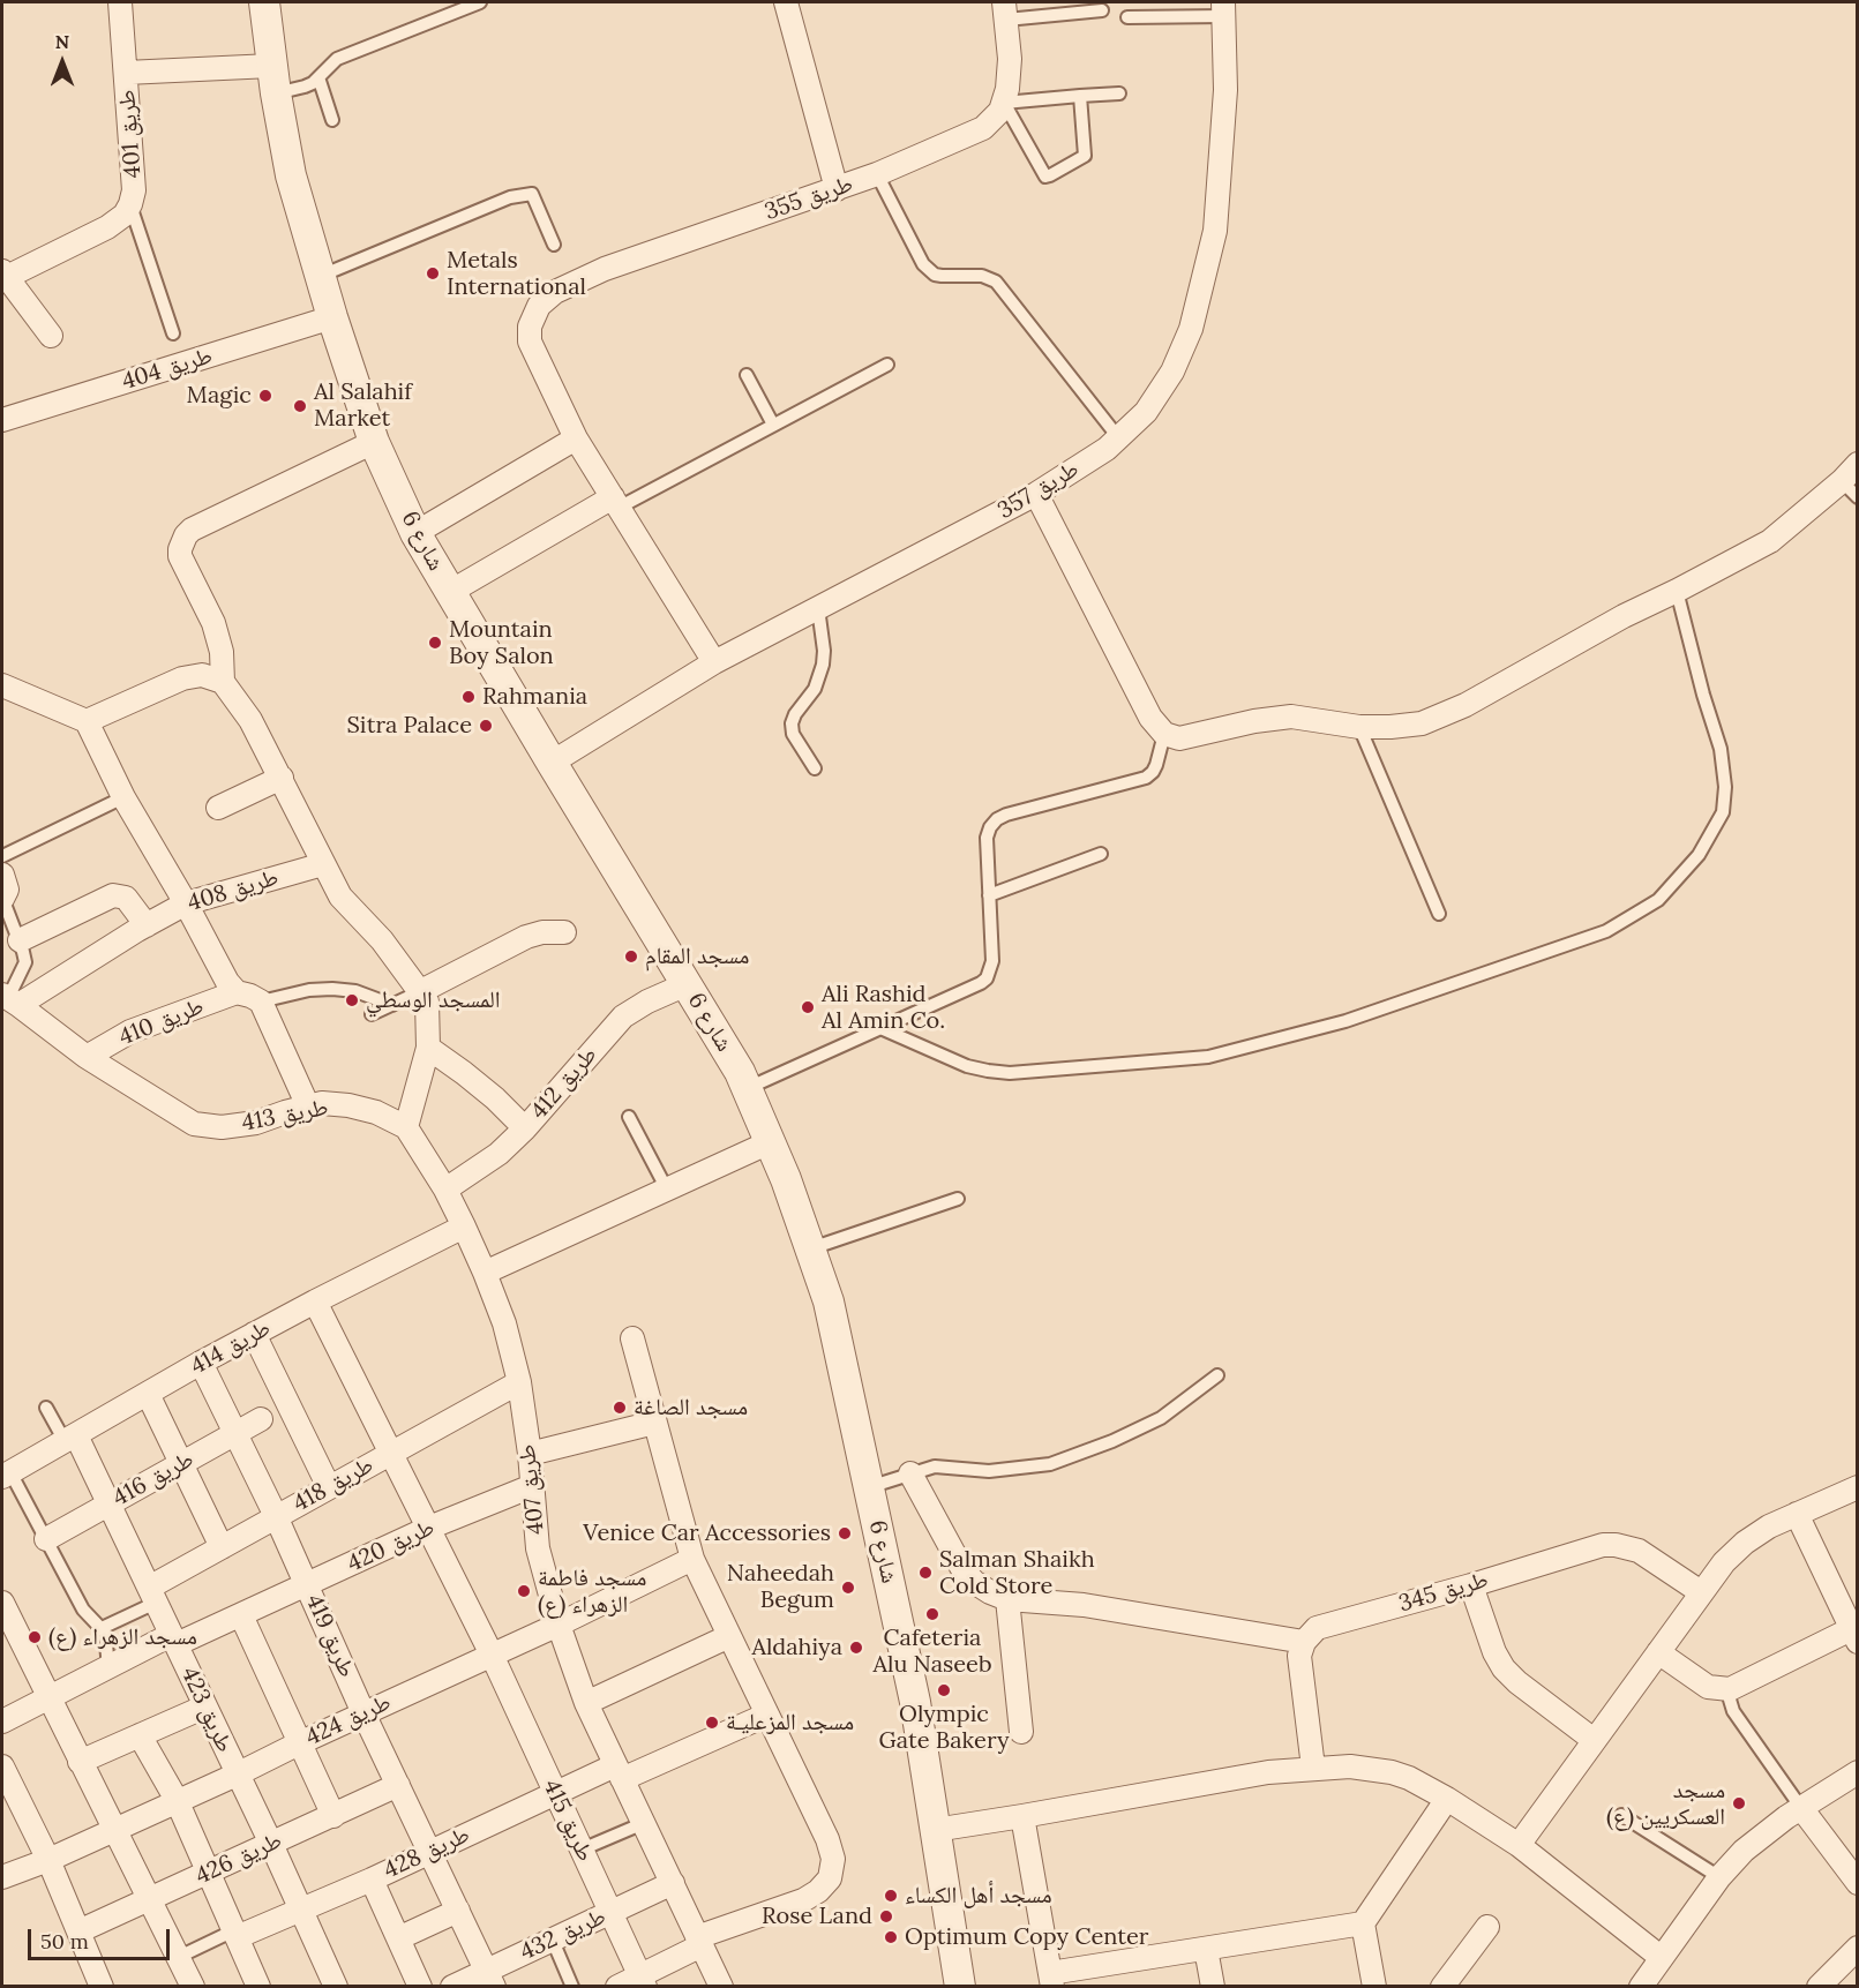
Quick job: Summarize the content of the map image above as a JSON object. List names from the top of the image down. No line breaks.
{"streets":{"street":["طريق 401","طريق 355","طريق 404","طريق 357","شارع 6","طريق 408","طريق 410","طريق 412","طريق 413","طريق 414","طريق 416","طريق 418","طريق 407","طريق 420","طريق 345","طريق 419","طريق 423","طريق 424","طريق 415","طريق 428","طريق 426","طريق 432"]},"crossings":[["طريق 404","شارع 6"],["طريق 357","شارع 6"],["شارع 6","طريق 412"],["طريق 408","طريق 413"],["طريق 410","طريق 413"],["طريق 414","طريق 407"],["طريق 414","طريق 419"],["طريق 414","طريق 423"],["طريق 414","طريق 415"],["طريق 416","طريق 419"],["طريق 416","طريق 423"],["طريق 418","طريق 407"],["طريق 418","طريق 419"],["طريق 418","طريق 423"],["طريق 418","طريق 415"],["طريق 407","طريق 420"],["طريق 407","طريق 424"],["طريق 407","طريق 428"],["طريق 407","طريق 432"],["طريق 420","طريق 419"],["طريق 420","طريق 423"],["طريق 420","طريق 415"],["طريق 419","طريق 424"],["طريق 419","طريق 428"],["طريق 419","طريق 426"],["طريق 419","طريق 432"],["طريق 423","طريق 424"],["طريق 423","طريق 428"],["طريق 423","طريق 426"],["طريق 424","طريق 415"],["طريق 415","طريق 428"],["طريق 415","طريق 432"]],"places":["Metals International","Magic","Al Salahif Market","Mountain Boy Salon","Rahmania","Sitra Palace","مسجد المقام","المسجد الوسطي","Ali Rashid Al Amin Co.","مسجد الصاغة","Venice Car Accessories","Salman Shaikh Cold Store","Naheedah Begum","مسجد فاطمة الزهراء (ع)","Cafeteria Alu Naseeb","مسجد الزهراء (ع)","Aldahiya","Olympic Gate Bakery","مسجد المزعليـة","مسجد العسكريين (ع)","مسجد أهل الكساء","Rose Land","Optimum Copy Center"],"scale_bar":"50 m","north":"top"}
